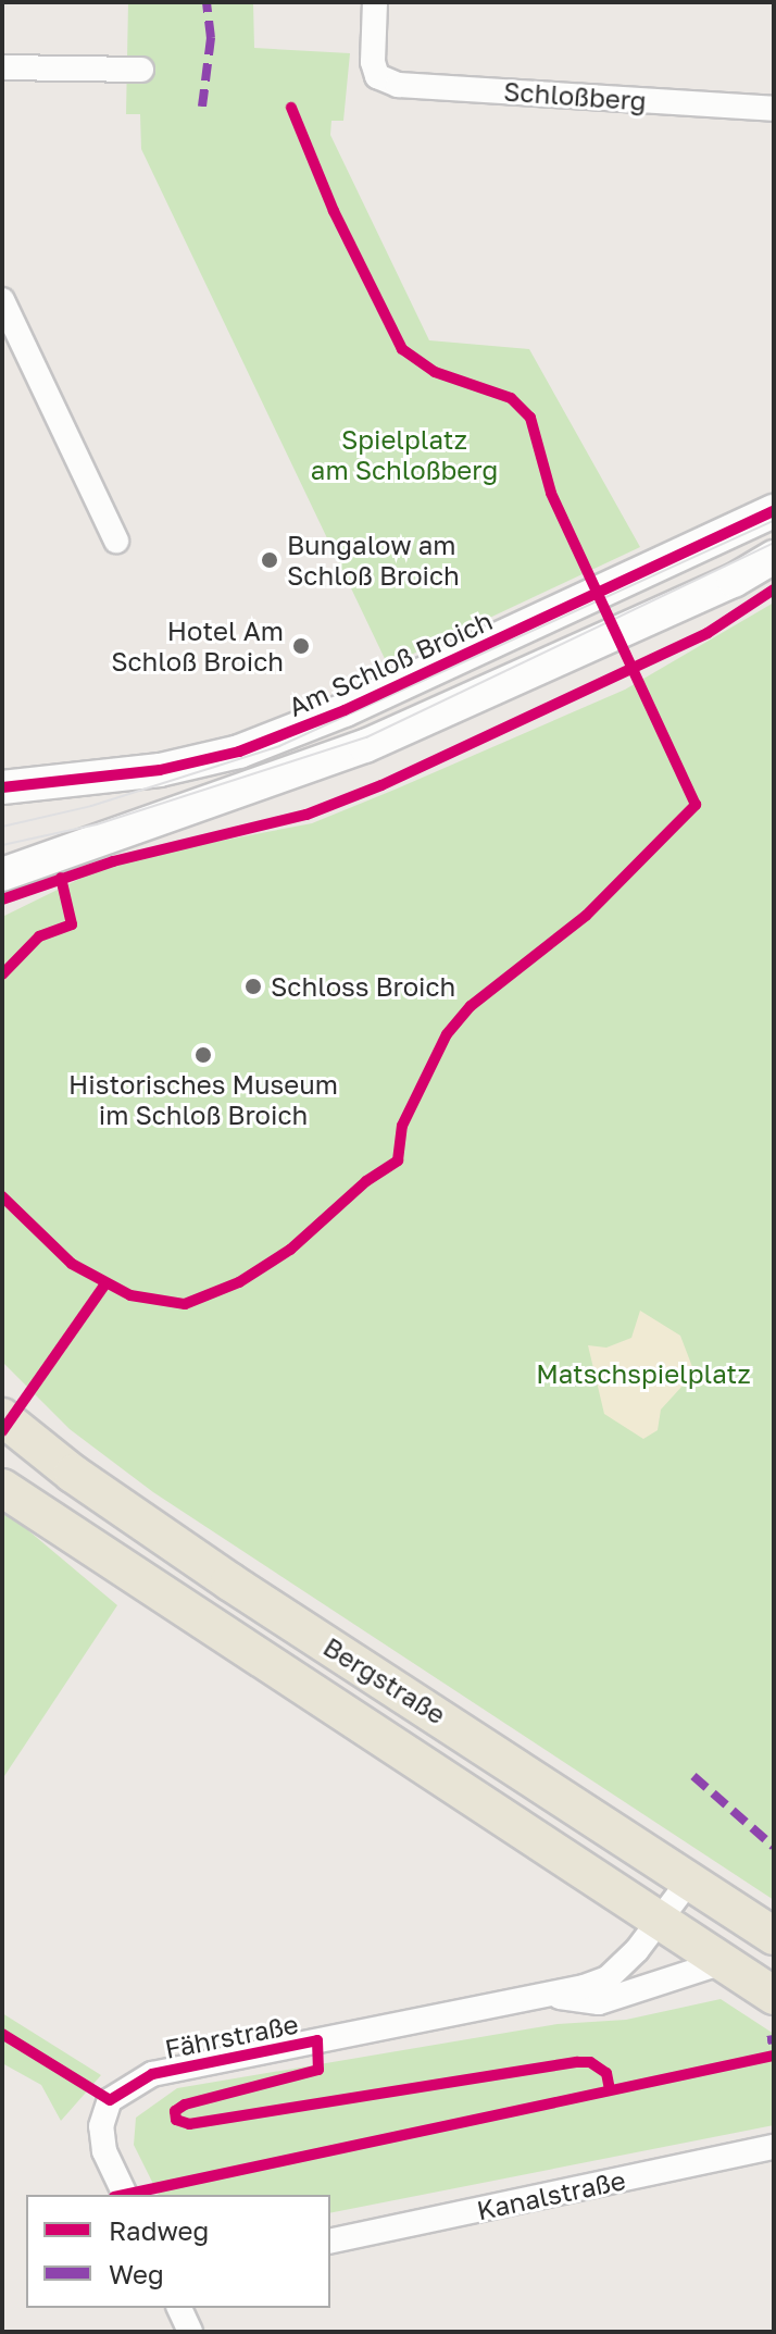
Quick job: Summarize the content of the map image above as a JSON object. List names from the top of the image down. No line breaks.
{"streets":{"main road":["Am Schloß Broich","Bergstraße"],"street":["Schloßberg","Fährstraße","Kanalstraße"]},"crossings":[["Bergstraße","Fährstraße"]],"parks":["Spielplatz am Schloßberg","Matschspielplatz"],"places":["Bungalow am Schloß Broich","Hotel Am Schloß Broich","Schloss Broich","Historisches Museum im Schloß Broich"],"legend":["Radweg","Weg"]}
